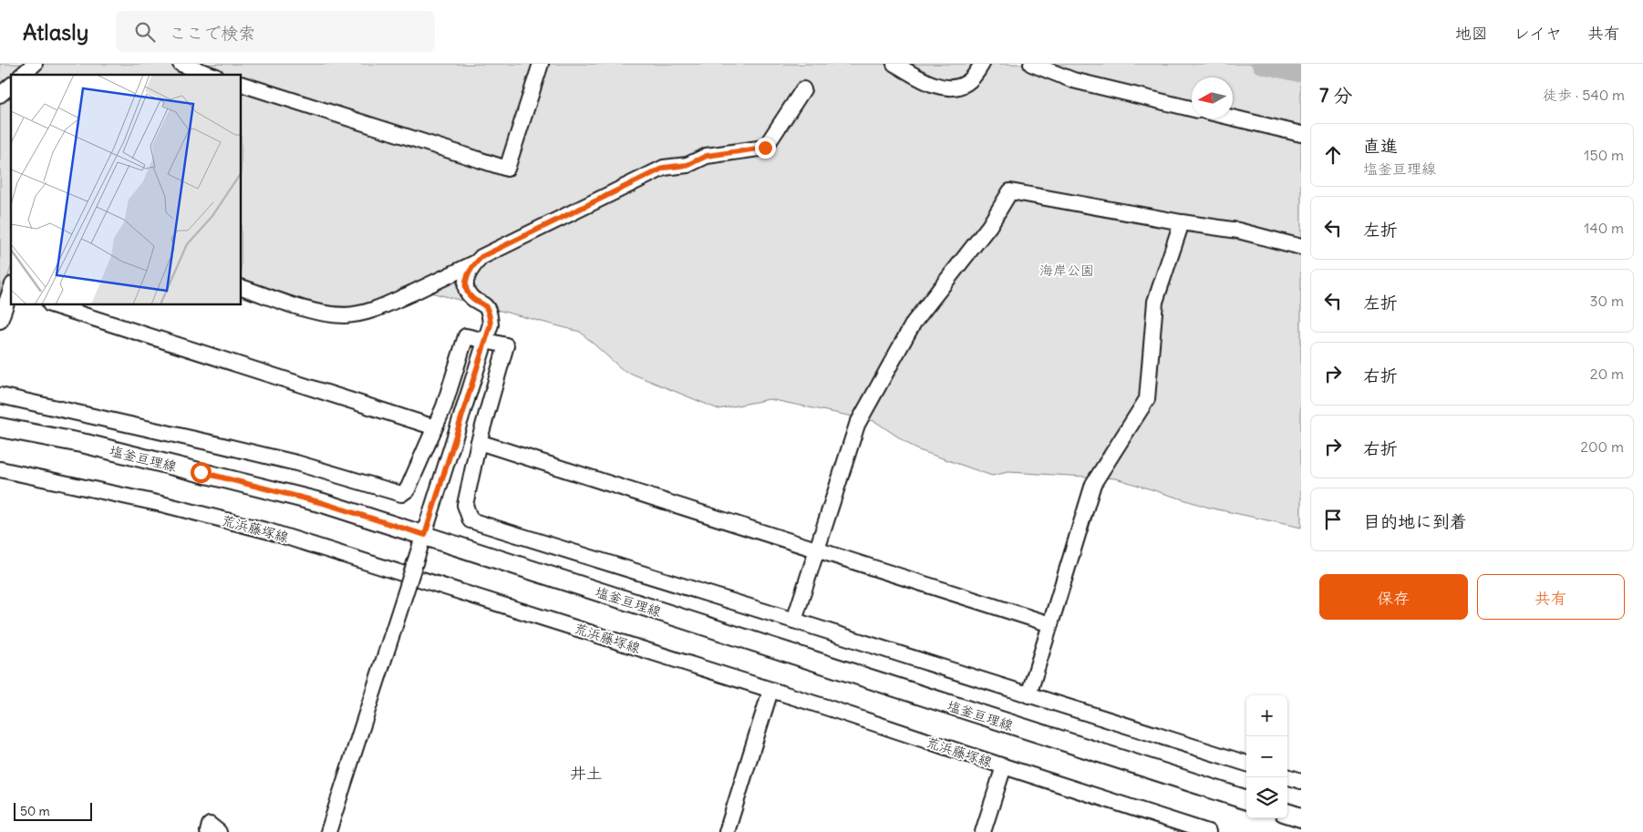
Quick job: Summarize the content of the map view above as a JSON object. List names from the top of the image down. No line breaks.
{"streets":{"main road":["塩釜亘理線"],"street":["荒浜藤塚線"]},"districts":["井土"],"parks":["海岸公園"],"scale_bar":"50 m","north":"left","page":{"header":"Atlasly","search":"ここで検索","nav":["地図","レイヤ","共有"],"heading":["7 分","徒歩 · 540 m"],"list":[["直進","塩釜亘理線","150 m"],["左折","140 m"],["左折","30 m"],["右折","20 m"],["右折","200 m"],"目的地に到着"],"buttons":["保存","共有"],"map_buttons":["+","−"],"scale":"50 m"}}
